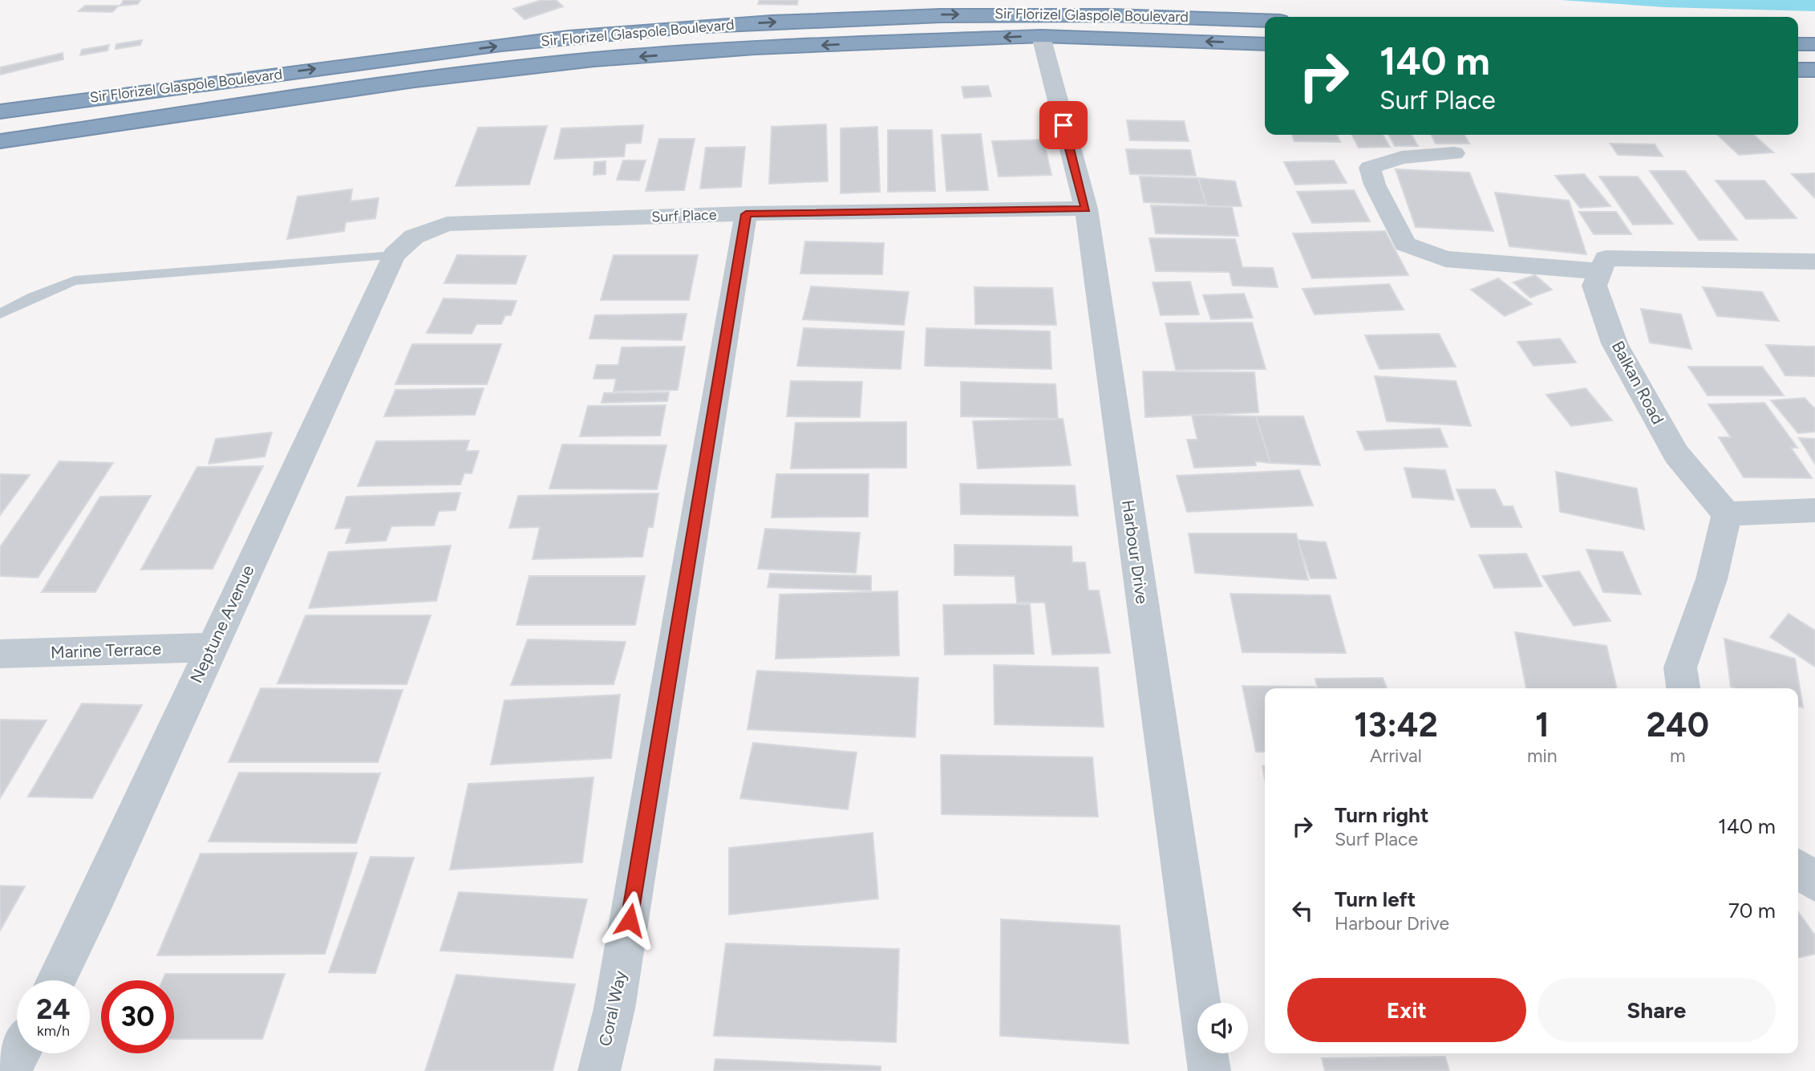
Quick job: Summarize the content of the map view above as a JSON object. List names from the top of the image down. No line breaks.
{"streets":{"highway":["Sir Florizel Glaspole Boulevard"],"street":["Surf Place","Balkan Road","Harbour Drive","Neptune Avenue","Marine Terrace","Coral Way"]},"crossings":[["Sir Florizel Glaspole Boulevard","Harbour Drive"],["Surf Place","Harbour Drive"],["Surf Place","Neptune Avenue"],["Surf Place","Coral Way"],["Neptune Avenue","Marine Terrace"]],"page":{"turn":["140 m","Surf Place"],"eta":["13:42","Arrival","1","min","240","m"],"list":[{"name":"Turn right","note":"Surf Place","value":"140 m"},{"name":"Turn left","note":"Harbour Drive","value":"70 m"}],"buttons":["Exit","Share"],"speed":"24 km/h","limit":"30"}}
